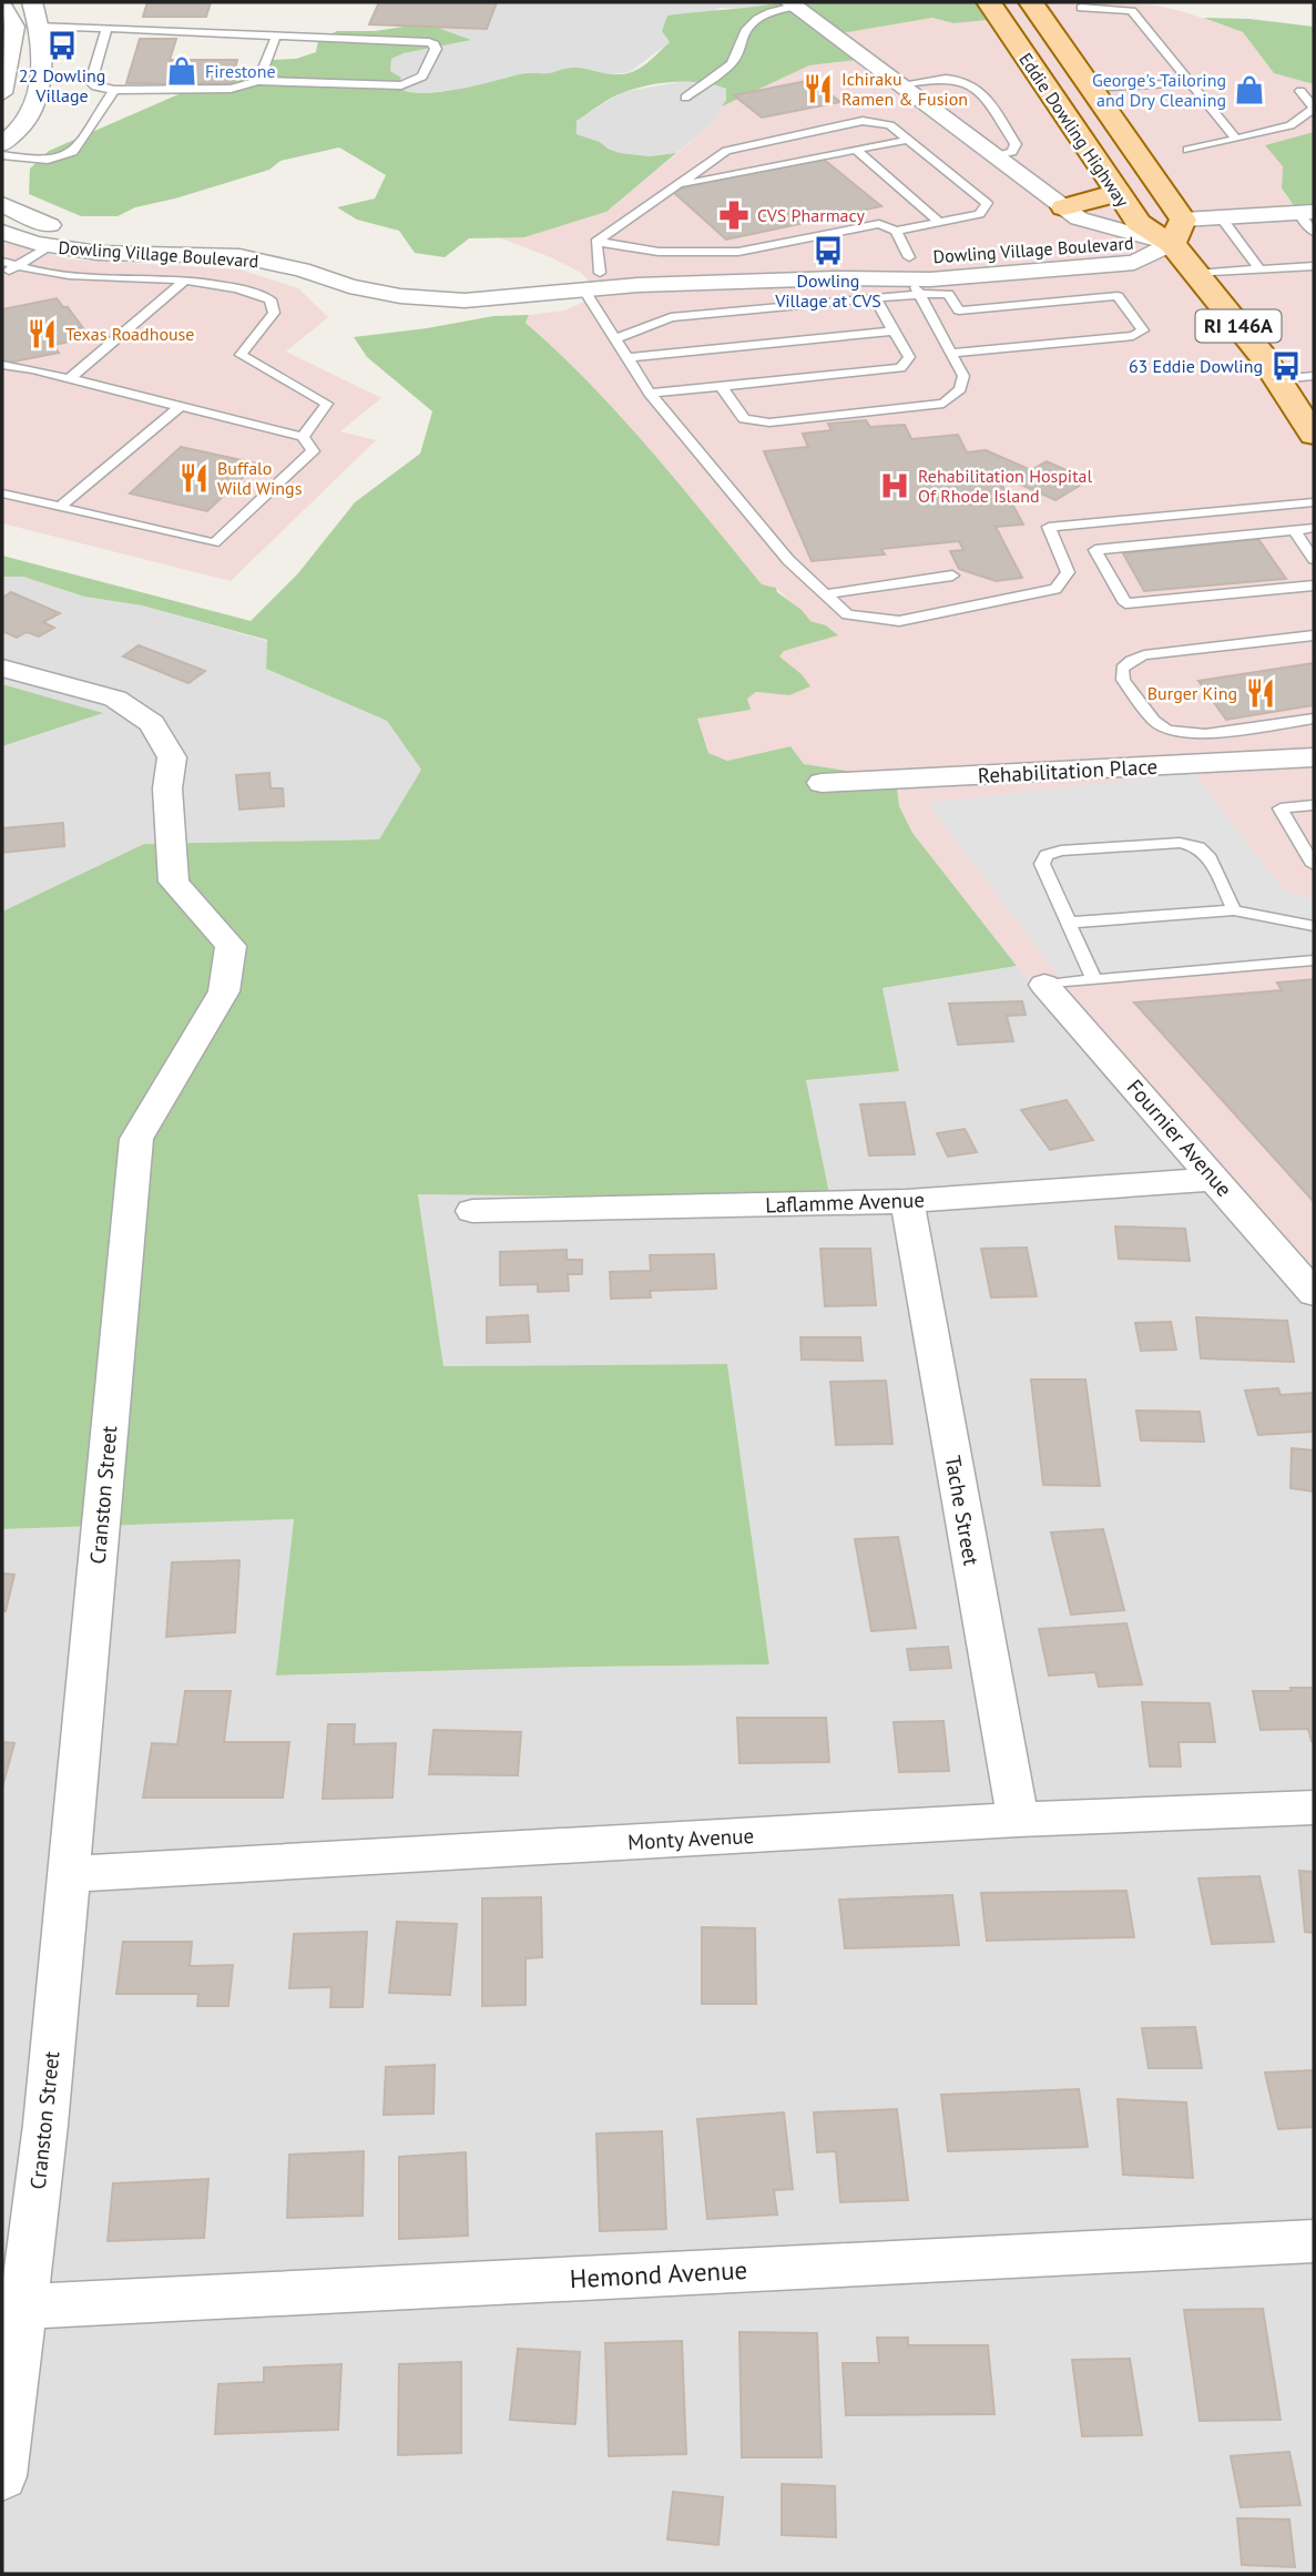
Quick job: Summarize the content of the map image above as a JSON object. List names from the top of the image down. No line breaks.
{"streets":{"main road":["Eddie Dowling Highway","RI 146A"],"street":["Dowling Village Boulevard","Rehabilitation Place","Fournier Avenue","Laflamme Avenue","Cranston Street","Tache Street","Monty Avenue","Hemond Avenue"]},"crossings":[["Eddie Dowling Highway","Dowling Village Boulevard"],["Fournier Avenue","Laflamme Avenue"],["Laflamme Avenue","Tache Street"],["Cranston Street","Monty Avenue"],["Cranston Street","Hemond Avenue"],["Tache Street","Monty Avenue"]],"places":{"bus stop":["22 Dowling Village","Dowling Village at CVS","63 Eddie Dowling"],"shop":["Firestone","George's Tailoring and Dry Cleaning"],"restaurant":["Ichiraku Ramen & Fusion","Texas Roadhouse","Buffalo Wild Wings","Burger King"],"pharmacy":["CVS Pharmacy"],"hospital":["Rehabilitation Hospital Of Rhode Island"]}}
